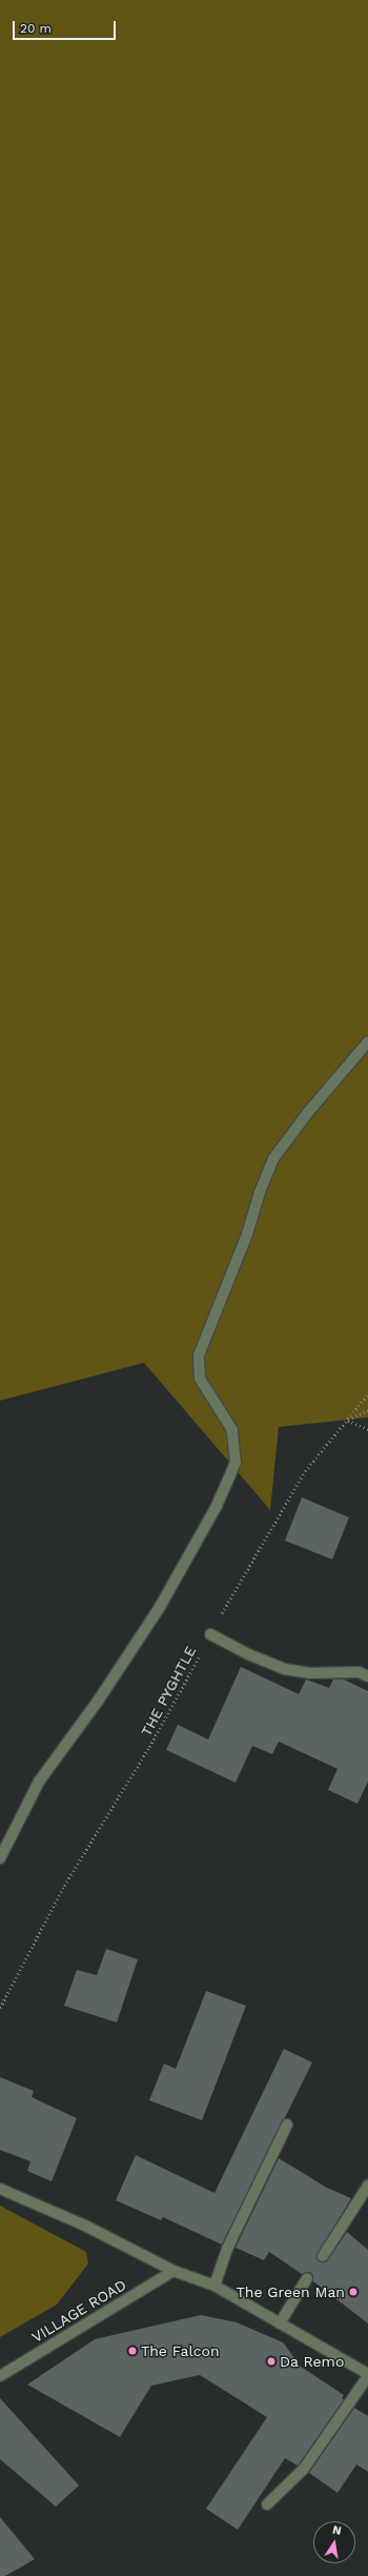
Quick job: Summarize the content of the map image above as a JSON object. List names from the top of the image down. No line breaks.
{"streets":{"street":["VILLAGE ROAD"],"path":["THE PYGHTLE"]},"places":["The Green Man","The Falcon","Da Remo"],"scale_bar":"20 m","north":"top"}
